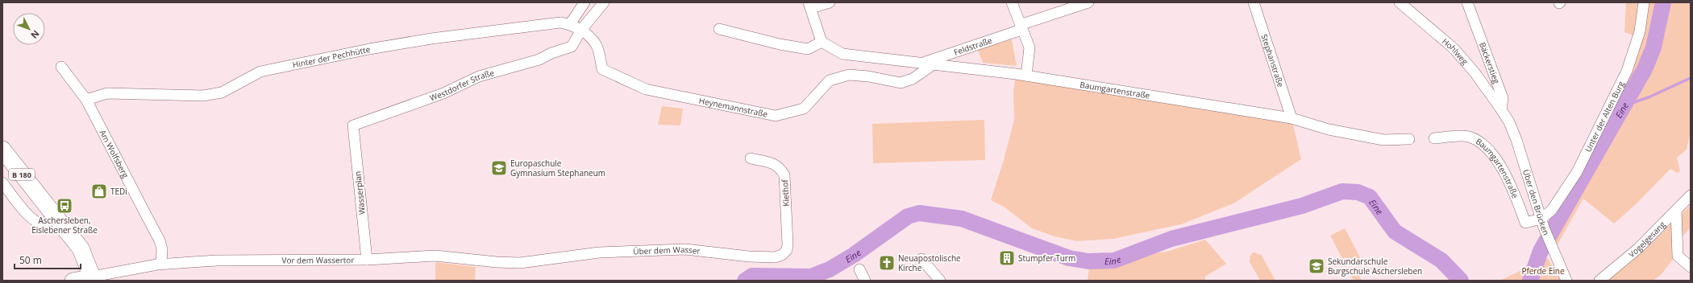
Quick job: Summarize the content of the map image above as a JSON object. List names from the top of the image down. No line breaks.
{"streets":{"main road":["B 180"],"street":["Feldstraße","Hohlweg","Hinter der Pechhütte","Stephanstraße","Bäckerstieg","Westdorfer Straße","Baumgartenstraße","Heynemannstraße","Unter der Alten Burg","Am Wolfsberg","Wasserplan","Kiethof","Über den Brücken","Vogelgesang","Über dem Wasser","Vor dem Wassertor"]},"crossings":[["Feldstraße","Baumgartenstraße"],["Feldstraße","Heynemannstraße"],["Hohlweg","Bäckerstieg"],["Hohlweg","Über den Brücken"],["Hinter der Pechhütte","Westdorfer Straße"],["Hinter der Pechhütte","Heynemannstraße"],["Hinter der Pechhütte","Am Wolfsberg"],["Stephanstraße","Baumgartenstraße"],["Bäckerstieg","Über den Brücken"],["Westdorfer Straße","Heynemannstraße"],["Westdorfer Straße","Wasserplan"],["Baumgartenstraße","Heynemannstraße"],["Baumgartenstraße","Unter der Alten Burg"],["Baumgartenstraße","Über den Brücken"],["Unter der Alten Burg","Über den Brücken"],["Am Wolfsberg","Vor dem Wassertor"],["B 180","Vor dem Wassertor"],["Wasserplan","Vor dem Wassertor"],["Kiethof","Über dem Wasser"],["Über dem Wasser","Vor dem Wassertor"]],"water":["Eine"],"parks":["Pferde Eine"],"places":{"school or university":["Europaschule Gymnasium Stephaneum","Sekundarschule Burgschule Aschersleben"],"shop":["TEDi"],"bus stop":["Aschersleben, Eislebener Straße"],"building":["Stumpfer Turm"],"church":["Neuapostolische Kirche"]},"scale_bar":"50 m","north":"bottom right"}
